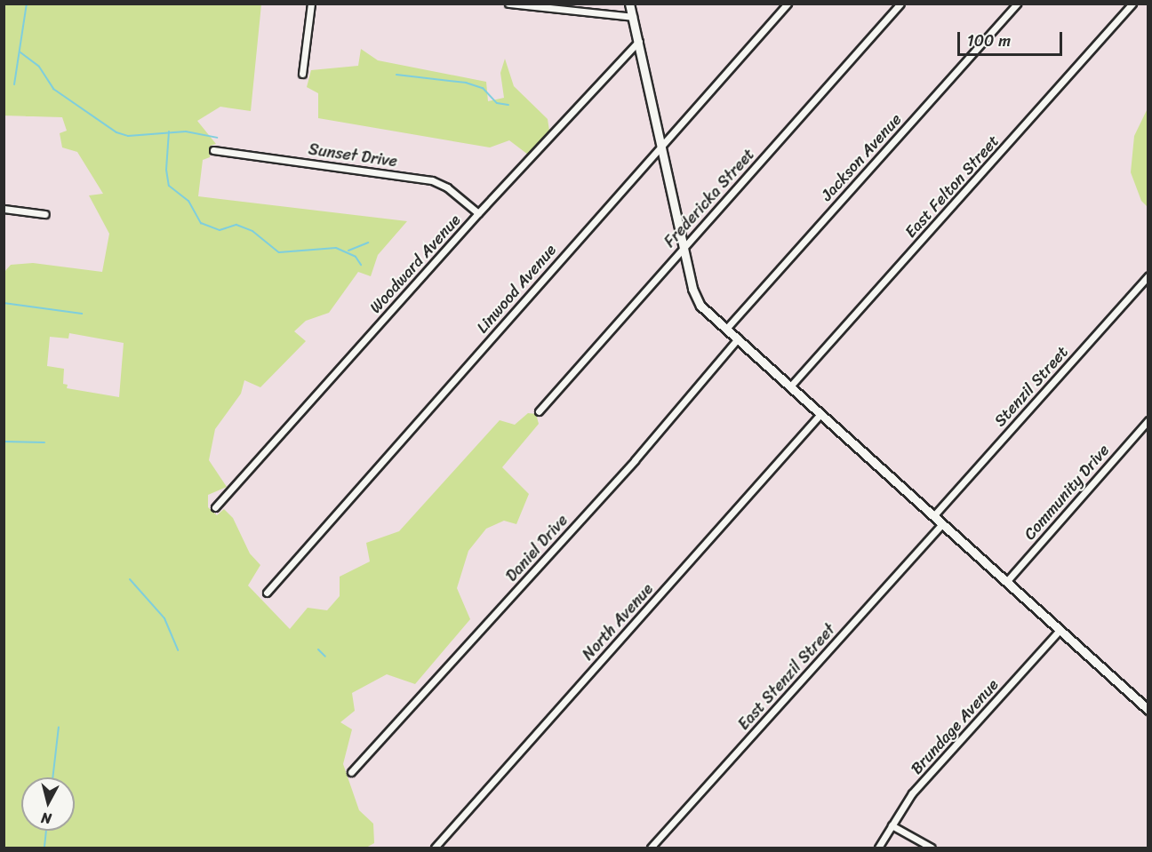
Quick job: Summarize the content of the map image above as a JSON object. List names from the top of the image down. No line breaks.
{"streets":{"street":["Sunset Drive","Jackson Avenue","East Felton Street","Fredericka Street","Woodward Avenue","Linwood Avenue","Stenzil Street","Community Drive","Daniel Drive","North Avenue","East Stenzil Street","Brundage Avenue"]},"crossings":[["Sunset Drive","Woodward Avenue"]],"scale_bar":"100 m","north":"bottom"}
